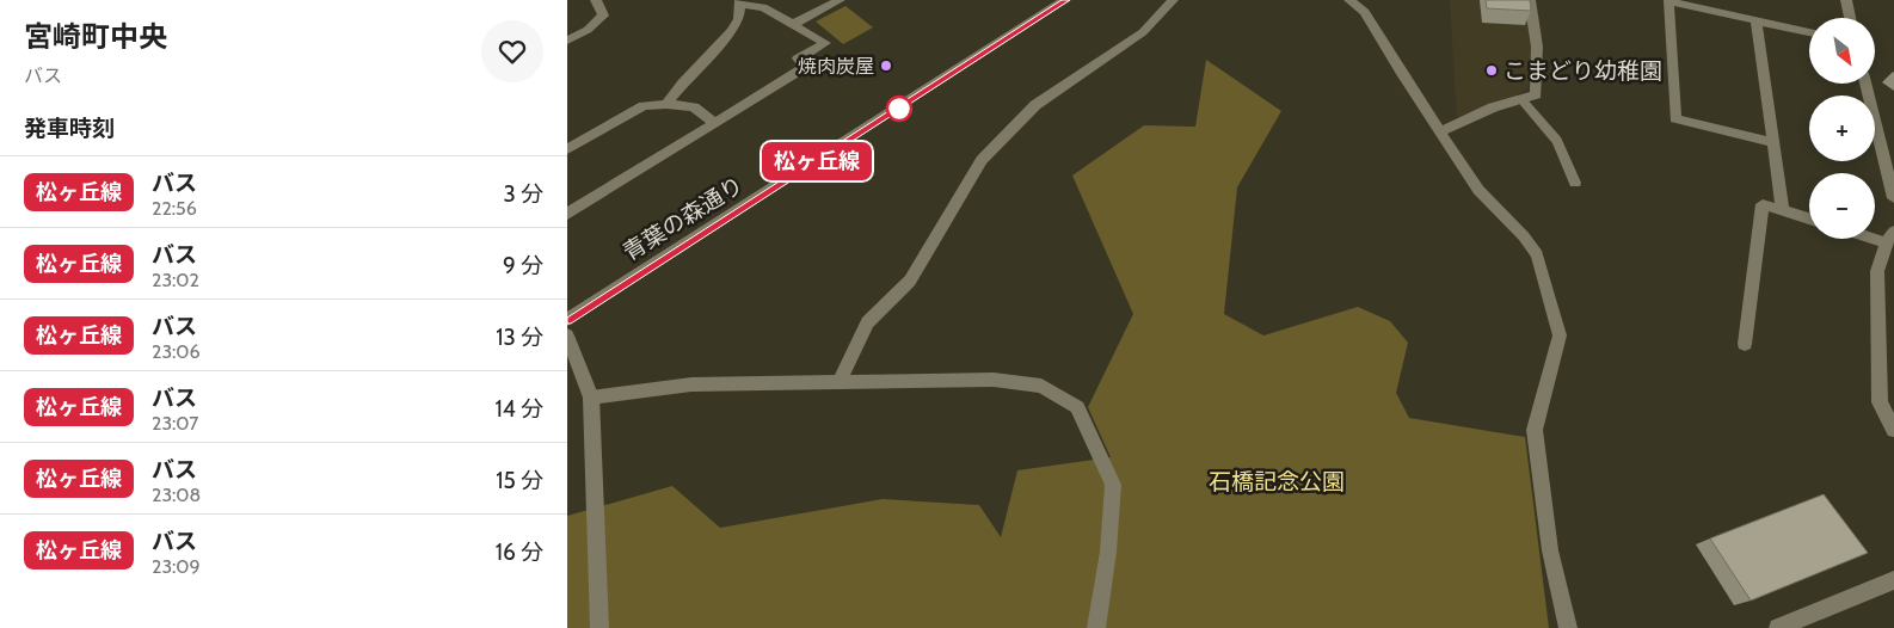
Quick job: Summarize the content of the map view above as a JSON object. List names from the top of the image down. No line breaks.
{"streets":{"street":["青葉の森通り"]},"parks":["石橋記念公園"],"places":["焼肉炭屋","こまどり幼稚園"],"lines":["bus line 松ヶ丘線"],"north":"bottom right","page":{"heading":[["宮崎町中央","バス"],"発車時刻"],"on_map":"松ヶ丘線","map_buttons":["+","−"],"list":[{"mark":"松ヶ丘線","name":"バス","note":"22:56","value":"3 分"},{"mark":"松ヶ丘線","name":"バス","note":"23:02","value":"9 分"},{"mark":"松ヶ丘線","name":"バス","note":"23:06","value":"13 分"},{"mark":"松ヶ丘線","name":"バス","note":"23:07","value":"14 分"},{"mark":"松ヶ丘線","name":"バス","note":"23:08","value":"15 分"},{"mark":"松ヶ丘線","name":"バス","note":"23:09","value":"16 分"}]}}
